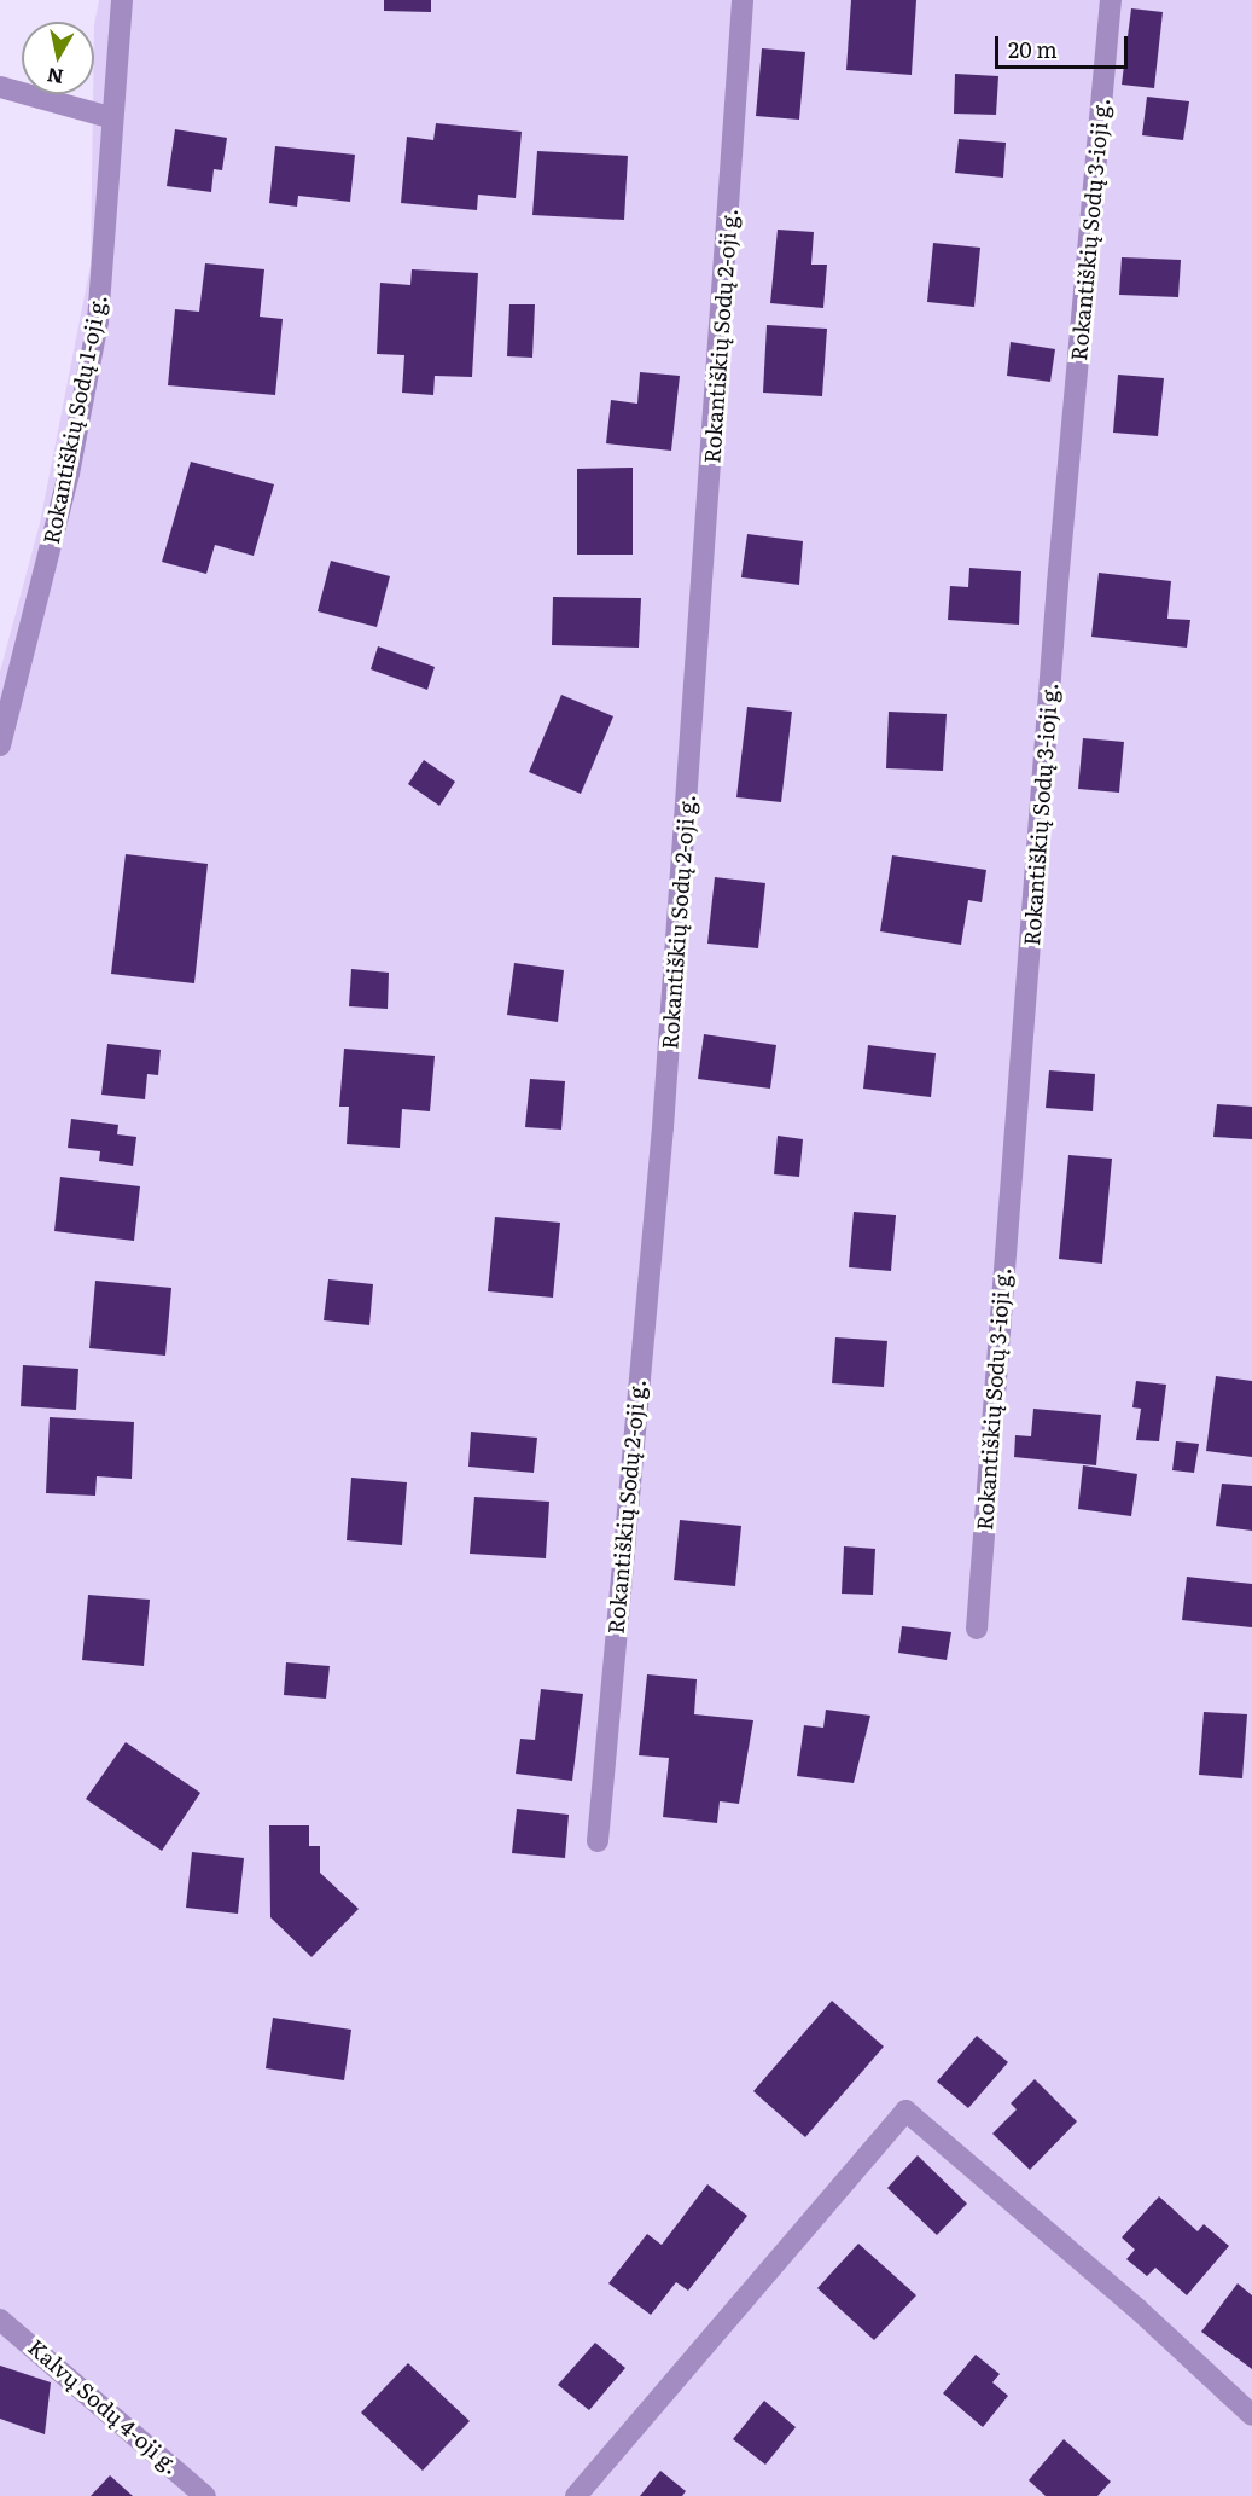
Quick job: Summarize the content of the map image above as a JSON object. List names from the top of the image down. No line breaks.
{"streets":{"street":["Rokantiškių Sodų 3-ioji g.","Rokantiškių Sodų 2-oji g.","Rokantiškių Sodų 1-oji g.","Kalvų Sodų 4-oji g."]},"scale_bar":"20 m","north":"bottom"}
